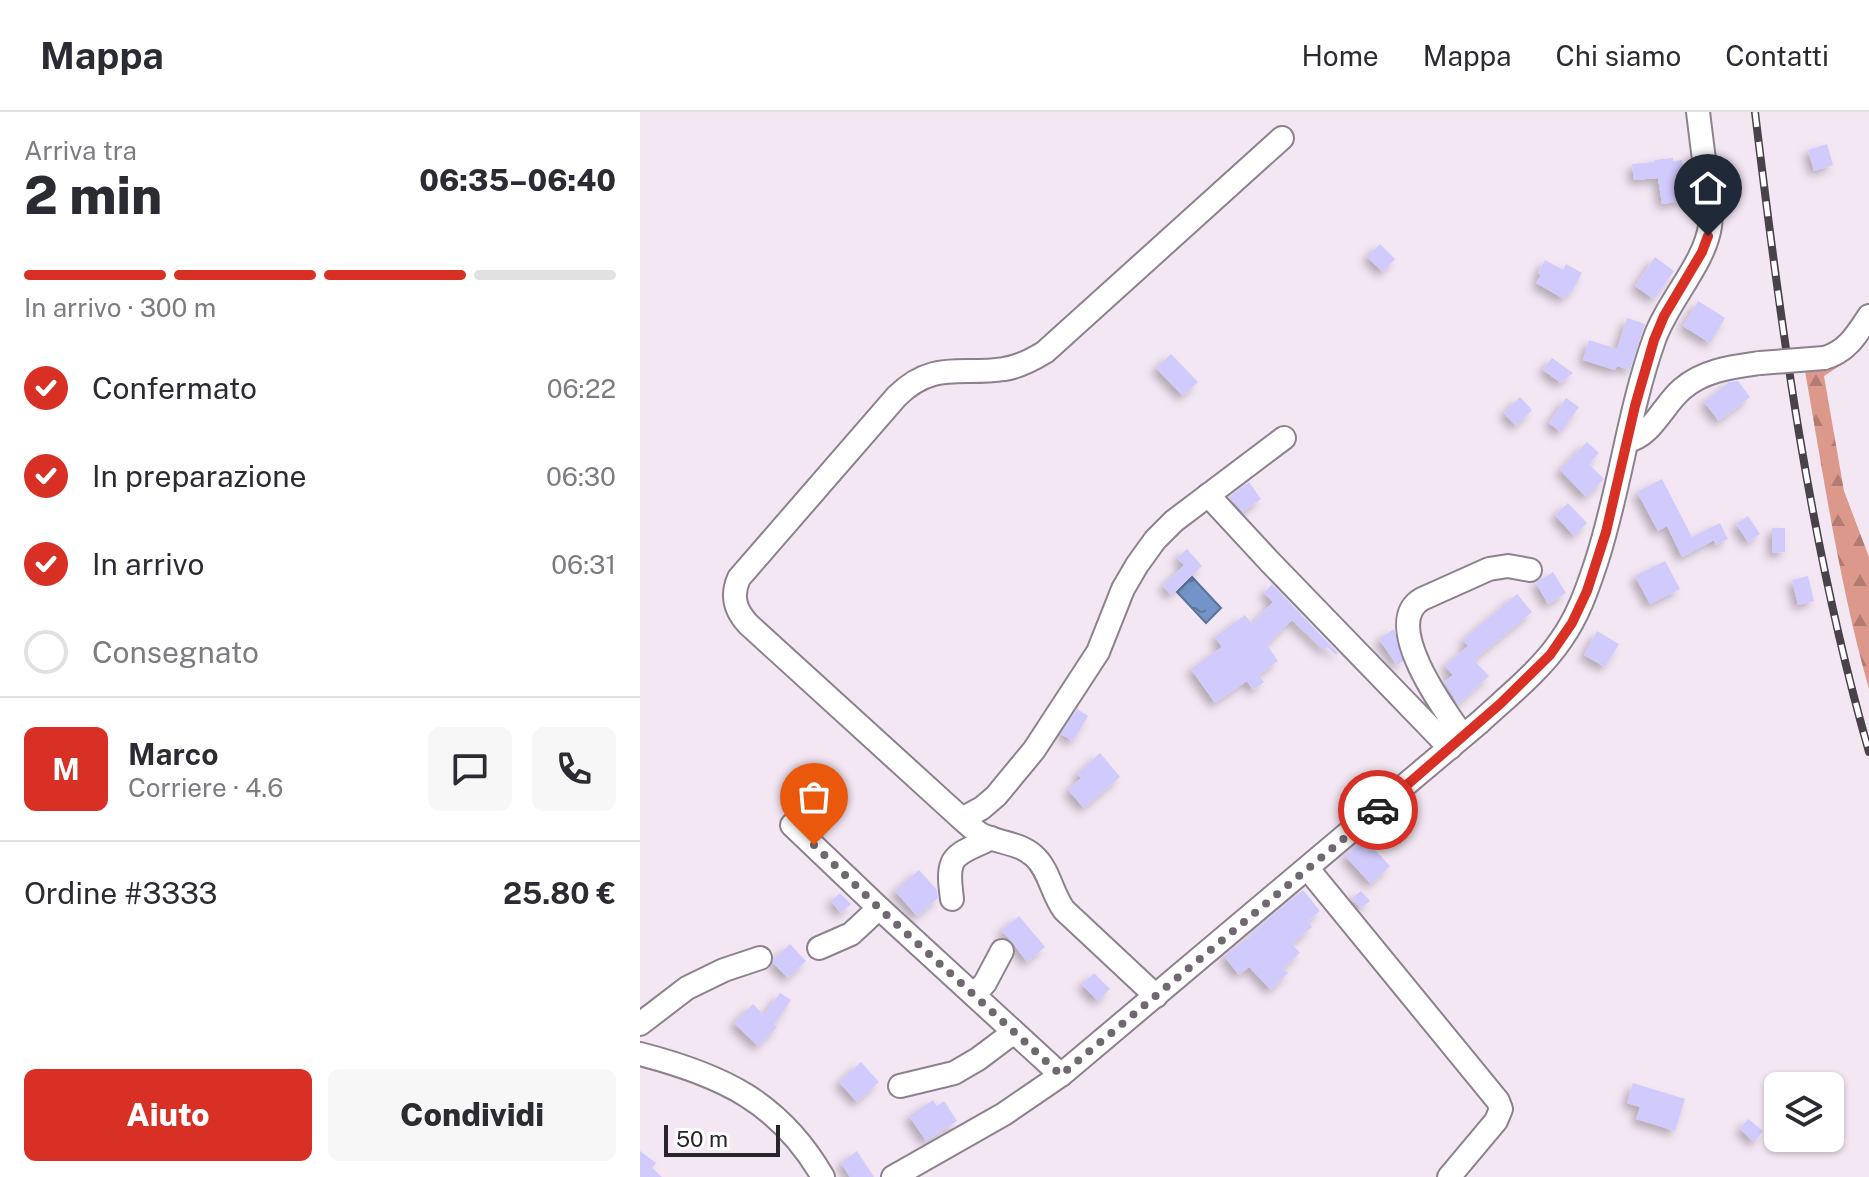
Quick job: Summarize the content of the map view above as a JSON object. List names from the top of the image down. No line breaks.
{"scale_bar":"50 m","page":{"header":"Mappa","nav":["Home","Mappa","Chi siamo","Contatti"],"heading":["2 min","Arriva tra","06:35–06:40"],"panel":["Marco","Corriere · 4.6","Ordine #3333","25.80 €"],"bar":"In arrivo · 300 m","list":[["Confermato","06:22"],["In preparazione","06:30"],["In arrivo","06:31"],"Consegnato"],"round":"M","buttons":["Aiuto","Condividi"],"scale":"50 m"}}
